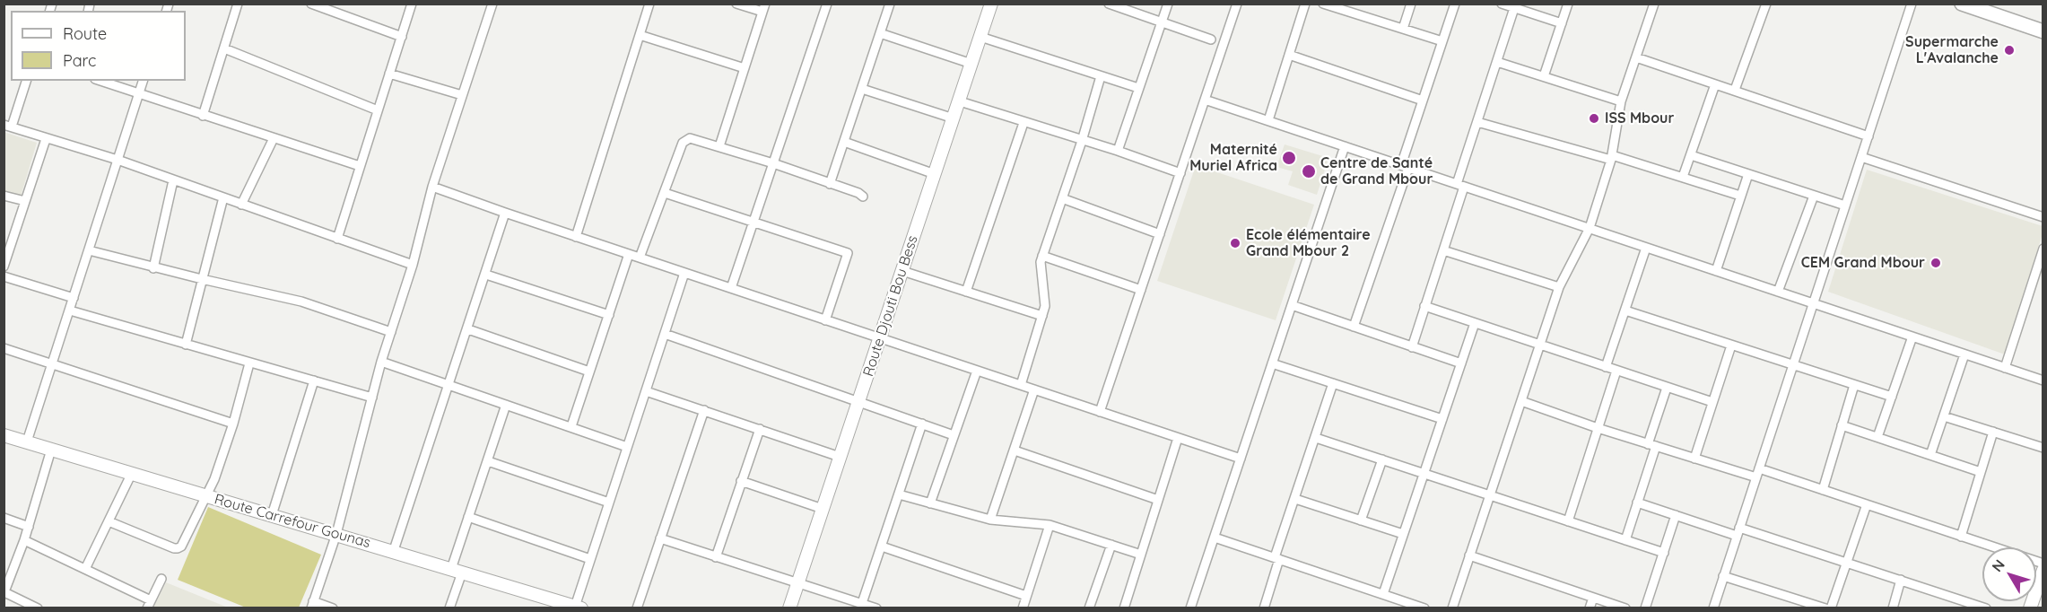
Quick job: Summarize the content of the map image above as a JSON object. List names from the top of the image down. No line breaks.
{"streets":{"main road":["Route Djouti Bou Bess","Route Carrefour Gounas"]},"places":["Supermarche L'Avalanche","ISS Mbour","Maternité Muriel Africa","Centre de Santé de Grand Mbour","Ecole élémentaire Grand Mbour 2","CEM Grand Mbour"],"legend":["Route","Parc"],"north":"top left"}
